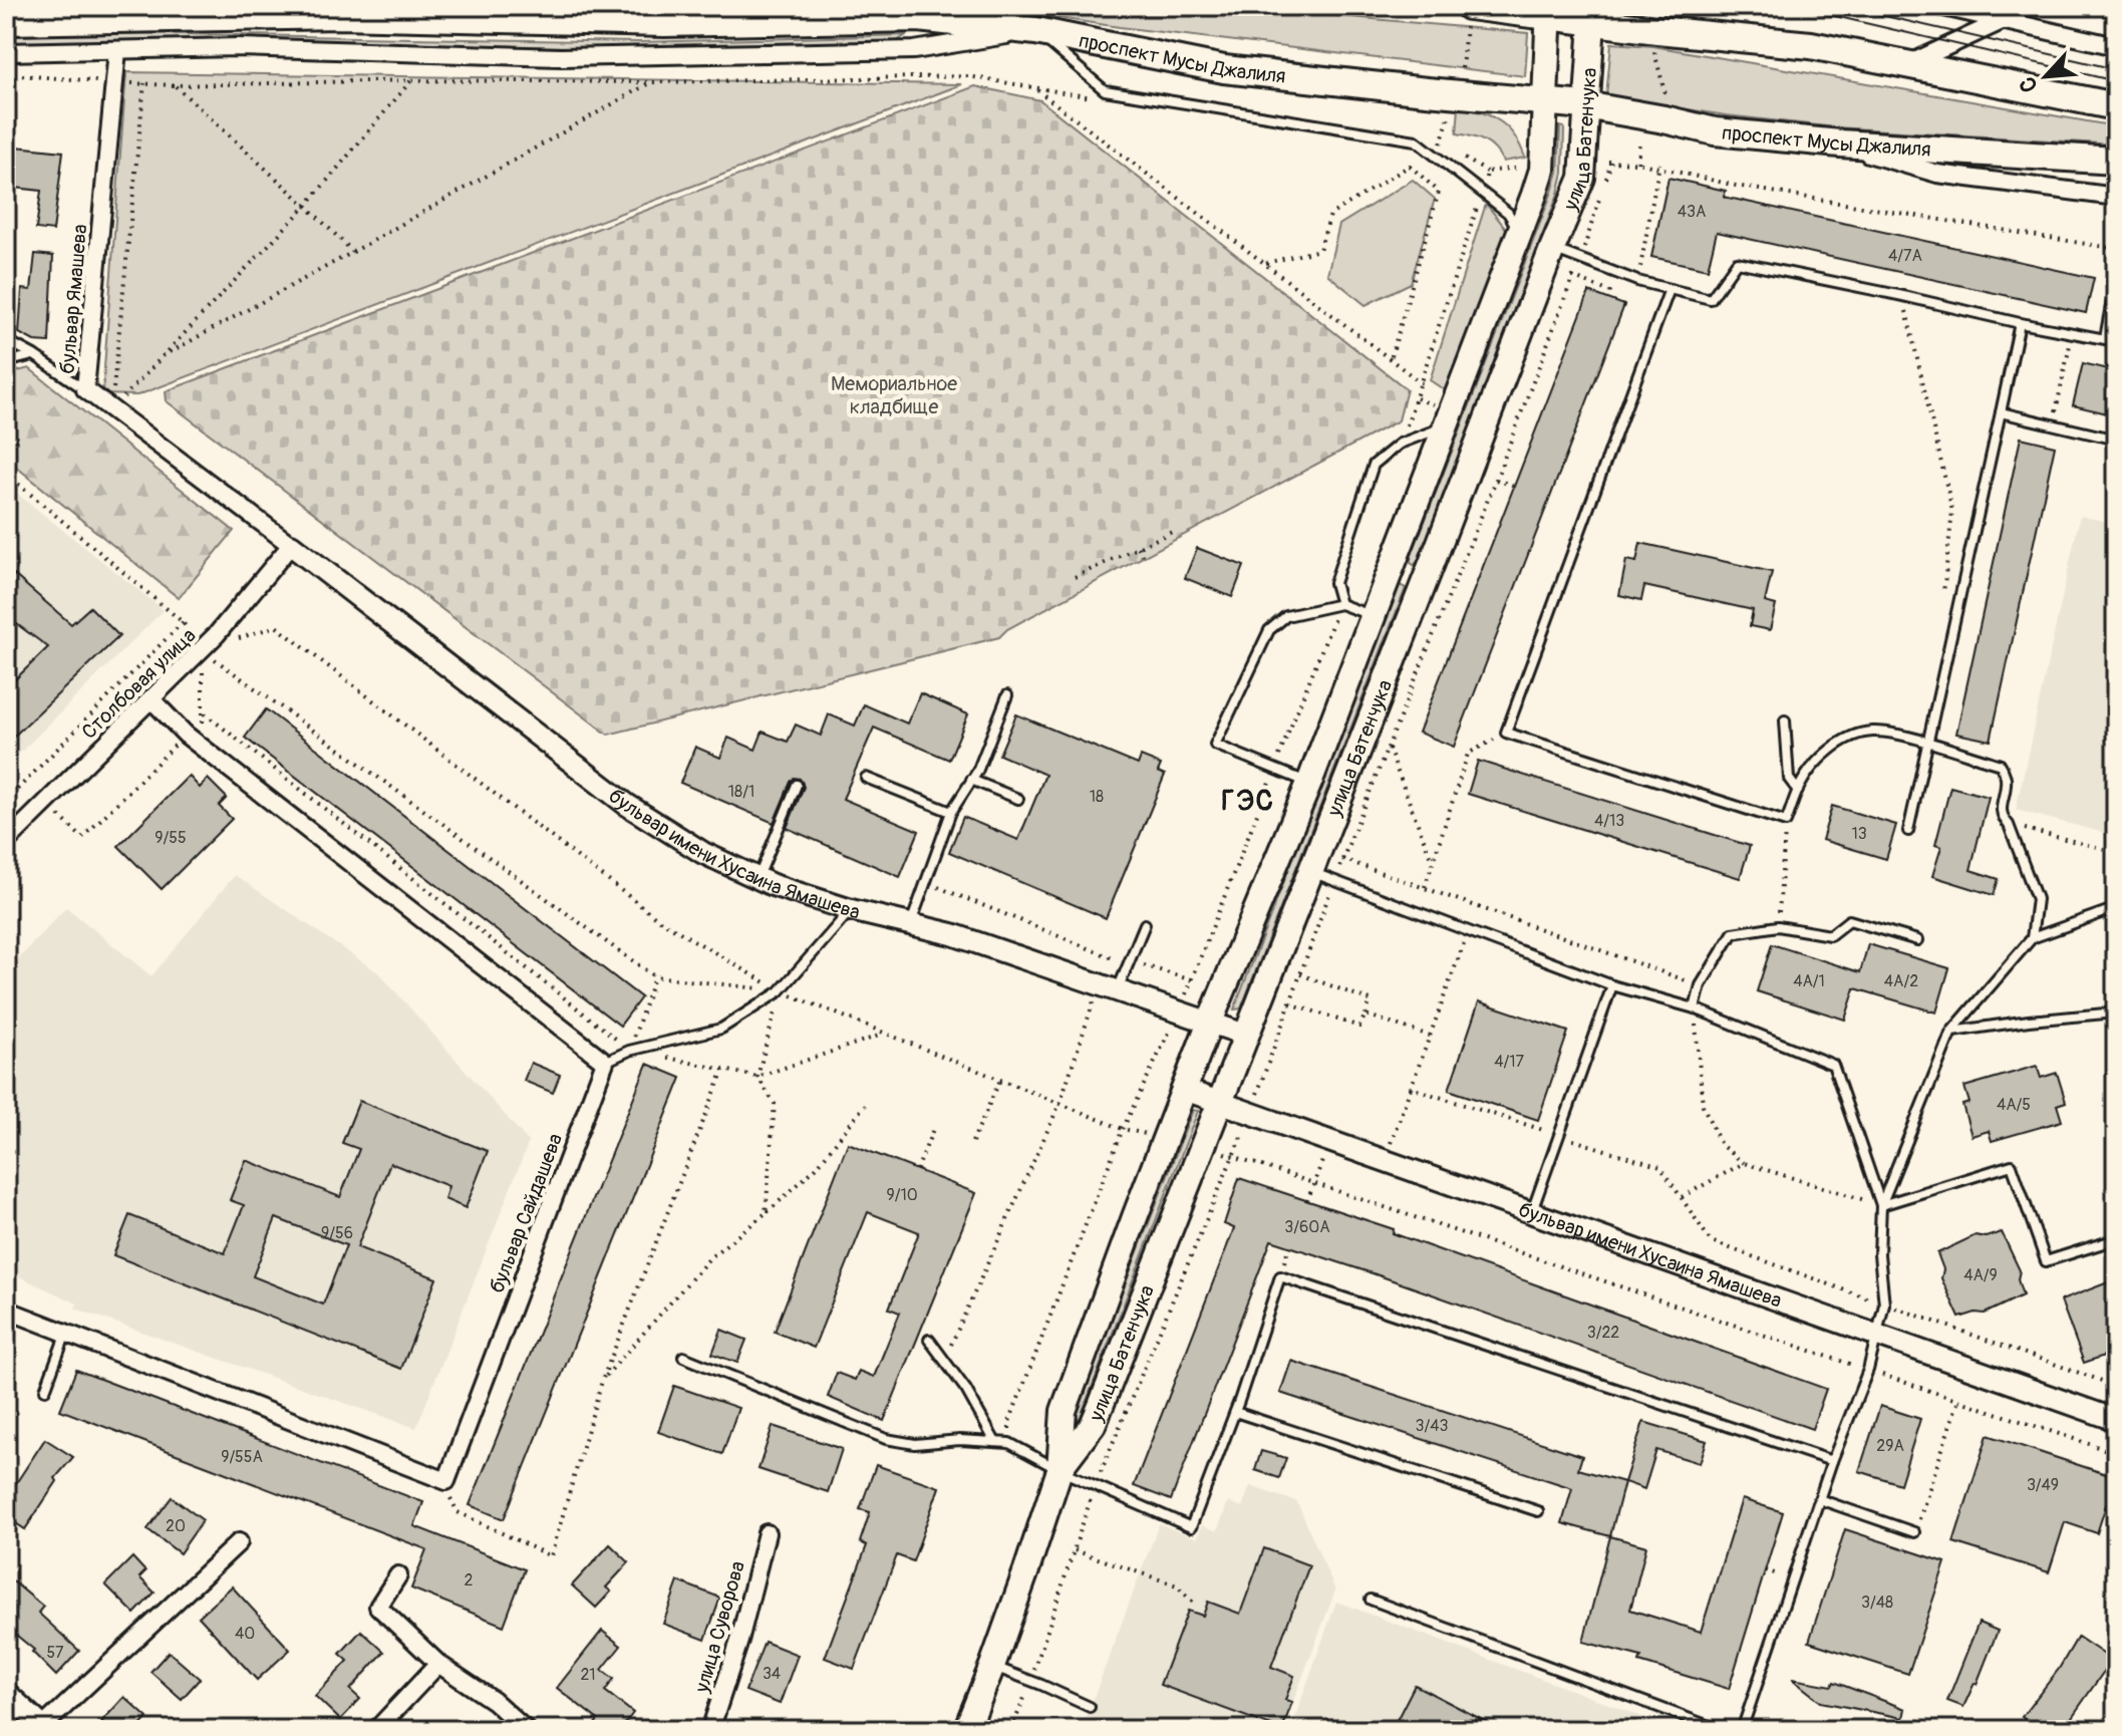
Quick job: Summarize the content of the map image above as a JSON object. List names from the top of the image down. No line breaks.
{"streets":{"main road":["проспект Мусы Джалиля","улица Батенчука"],"street":["бульвар Ямашева","Столбовая улица","бульвар имени Хусаина Ямашева","бульвар Сайдашева","улица Суворова"]},"crossings":[["проспект Мусы Джалиля","улица Батенчука"],["улица Батенчука","бульвар имени Хусаина Ямашева"],["бульвар Ямашева","Столбовая улица"],["бульвар Ямашева","бульвар имени Хусаина Ямашева"],["Столбовая улица","бульвар имени Хусаина Ямашева"]],"districts":["ГЭС"],"parks":["Мемориальное кладбище"],"house_numbers":["43А","4/7А","18/1","18","4/13","13","9/55","4А/1","4А/2","4/17","4А/5","9/10","3/60А","9/56","4А/9","3/22","3/43","29А","9/55А","3/49","20","2","3/48","40","57","34","21"],"north":"bottom left"}
